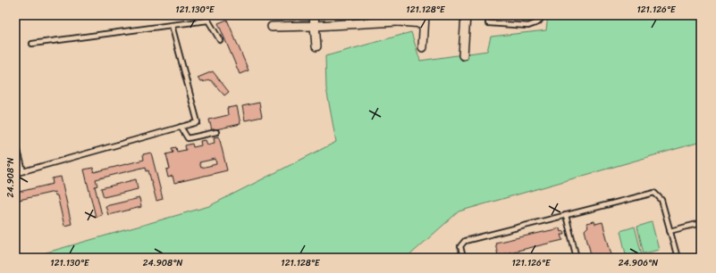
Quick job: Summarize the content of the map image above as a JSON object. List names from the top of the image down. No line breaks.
{"coordinates":["121.130°E","121.128°E","121.126°E","24.908°N","24.906°N"]}
